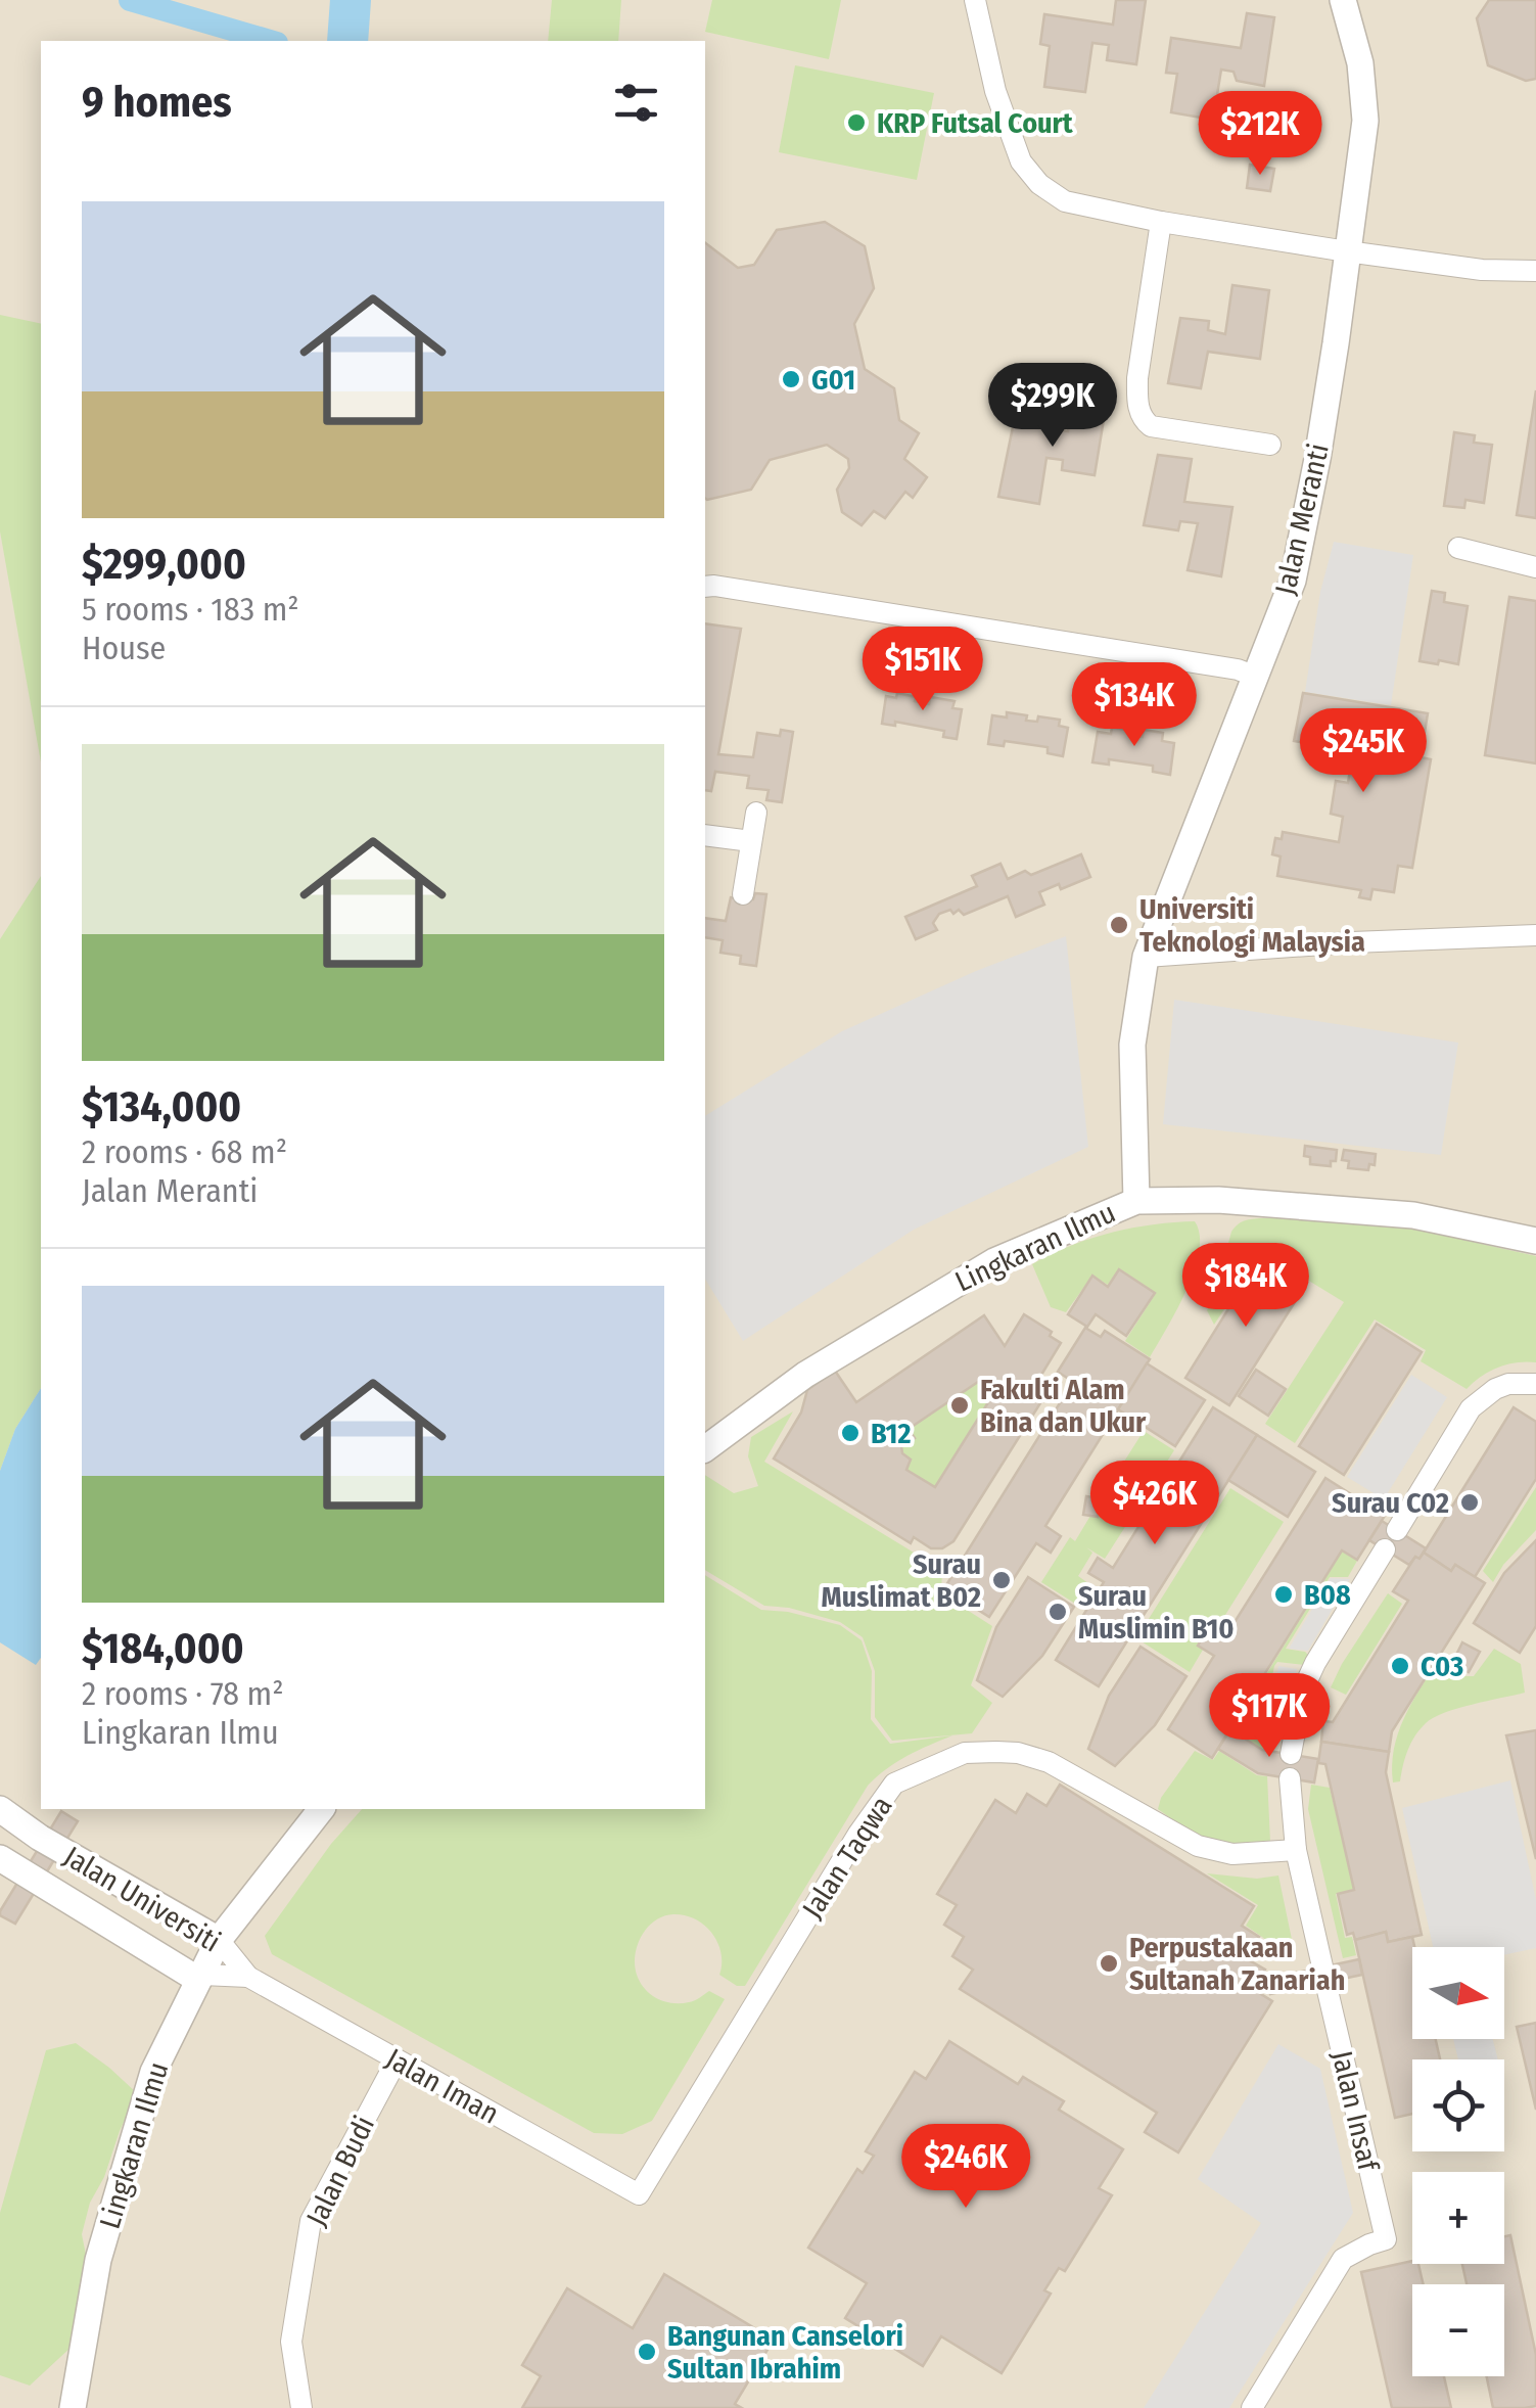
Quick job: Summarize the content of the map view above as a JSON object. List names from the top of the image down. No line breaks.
{"streets":{"street":["Jalan Meranti","Lingkaran Ilmu","Jalan Taqwa","Jalan Universiti","Jalan Iman","Jalan Insaf","Jalan Budi"]},"crossings":[["Jalan Meranti","Lingkaran Ilmu"],["Lingkaran Ilmu","Jalan Universiti"],["Jalan Taqwa","Jalan Iman"],["Jalan Taqwa","Jalan Insaf"],["Jalan Universiti","Jalan Iman"],["Jalan Iman","Jalan Budi"]],"places":["KRP Futsal Court","G01","Universiti Teknologi Malaysia","Fakulti Alam Bina dan Ukur","B12","Surau C02","Surau Muslimat B02","B08","Surau Muslimin B10","C03","Perpustakaan Sultanah Zanariah","Bangunan Canselori Sultan Ibrahim"],"north":"right","page":{"heading":"9 homes","price":["$212K","$299K","$151K","$134K","$245K","$184K","$426K","$117K","$246K"],"list":[{"name":"$299,000","note":"5 rooms · 183 m² · House"},{"name":"$134,000","note":"2 rooms · 68 m² · Jalan Meranti"},{"name":"$184,000","note":"2 rooms · 78 m² · Lingkaran Ilmu"}],"map_buttons":["+","−"]}}
